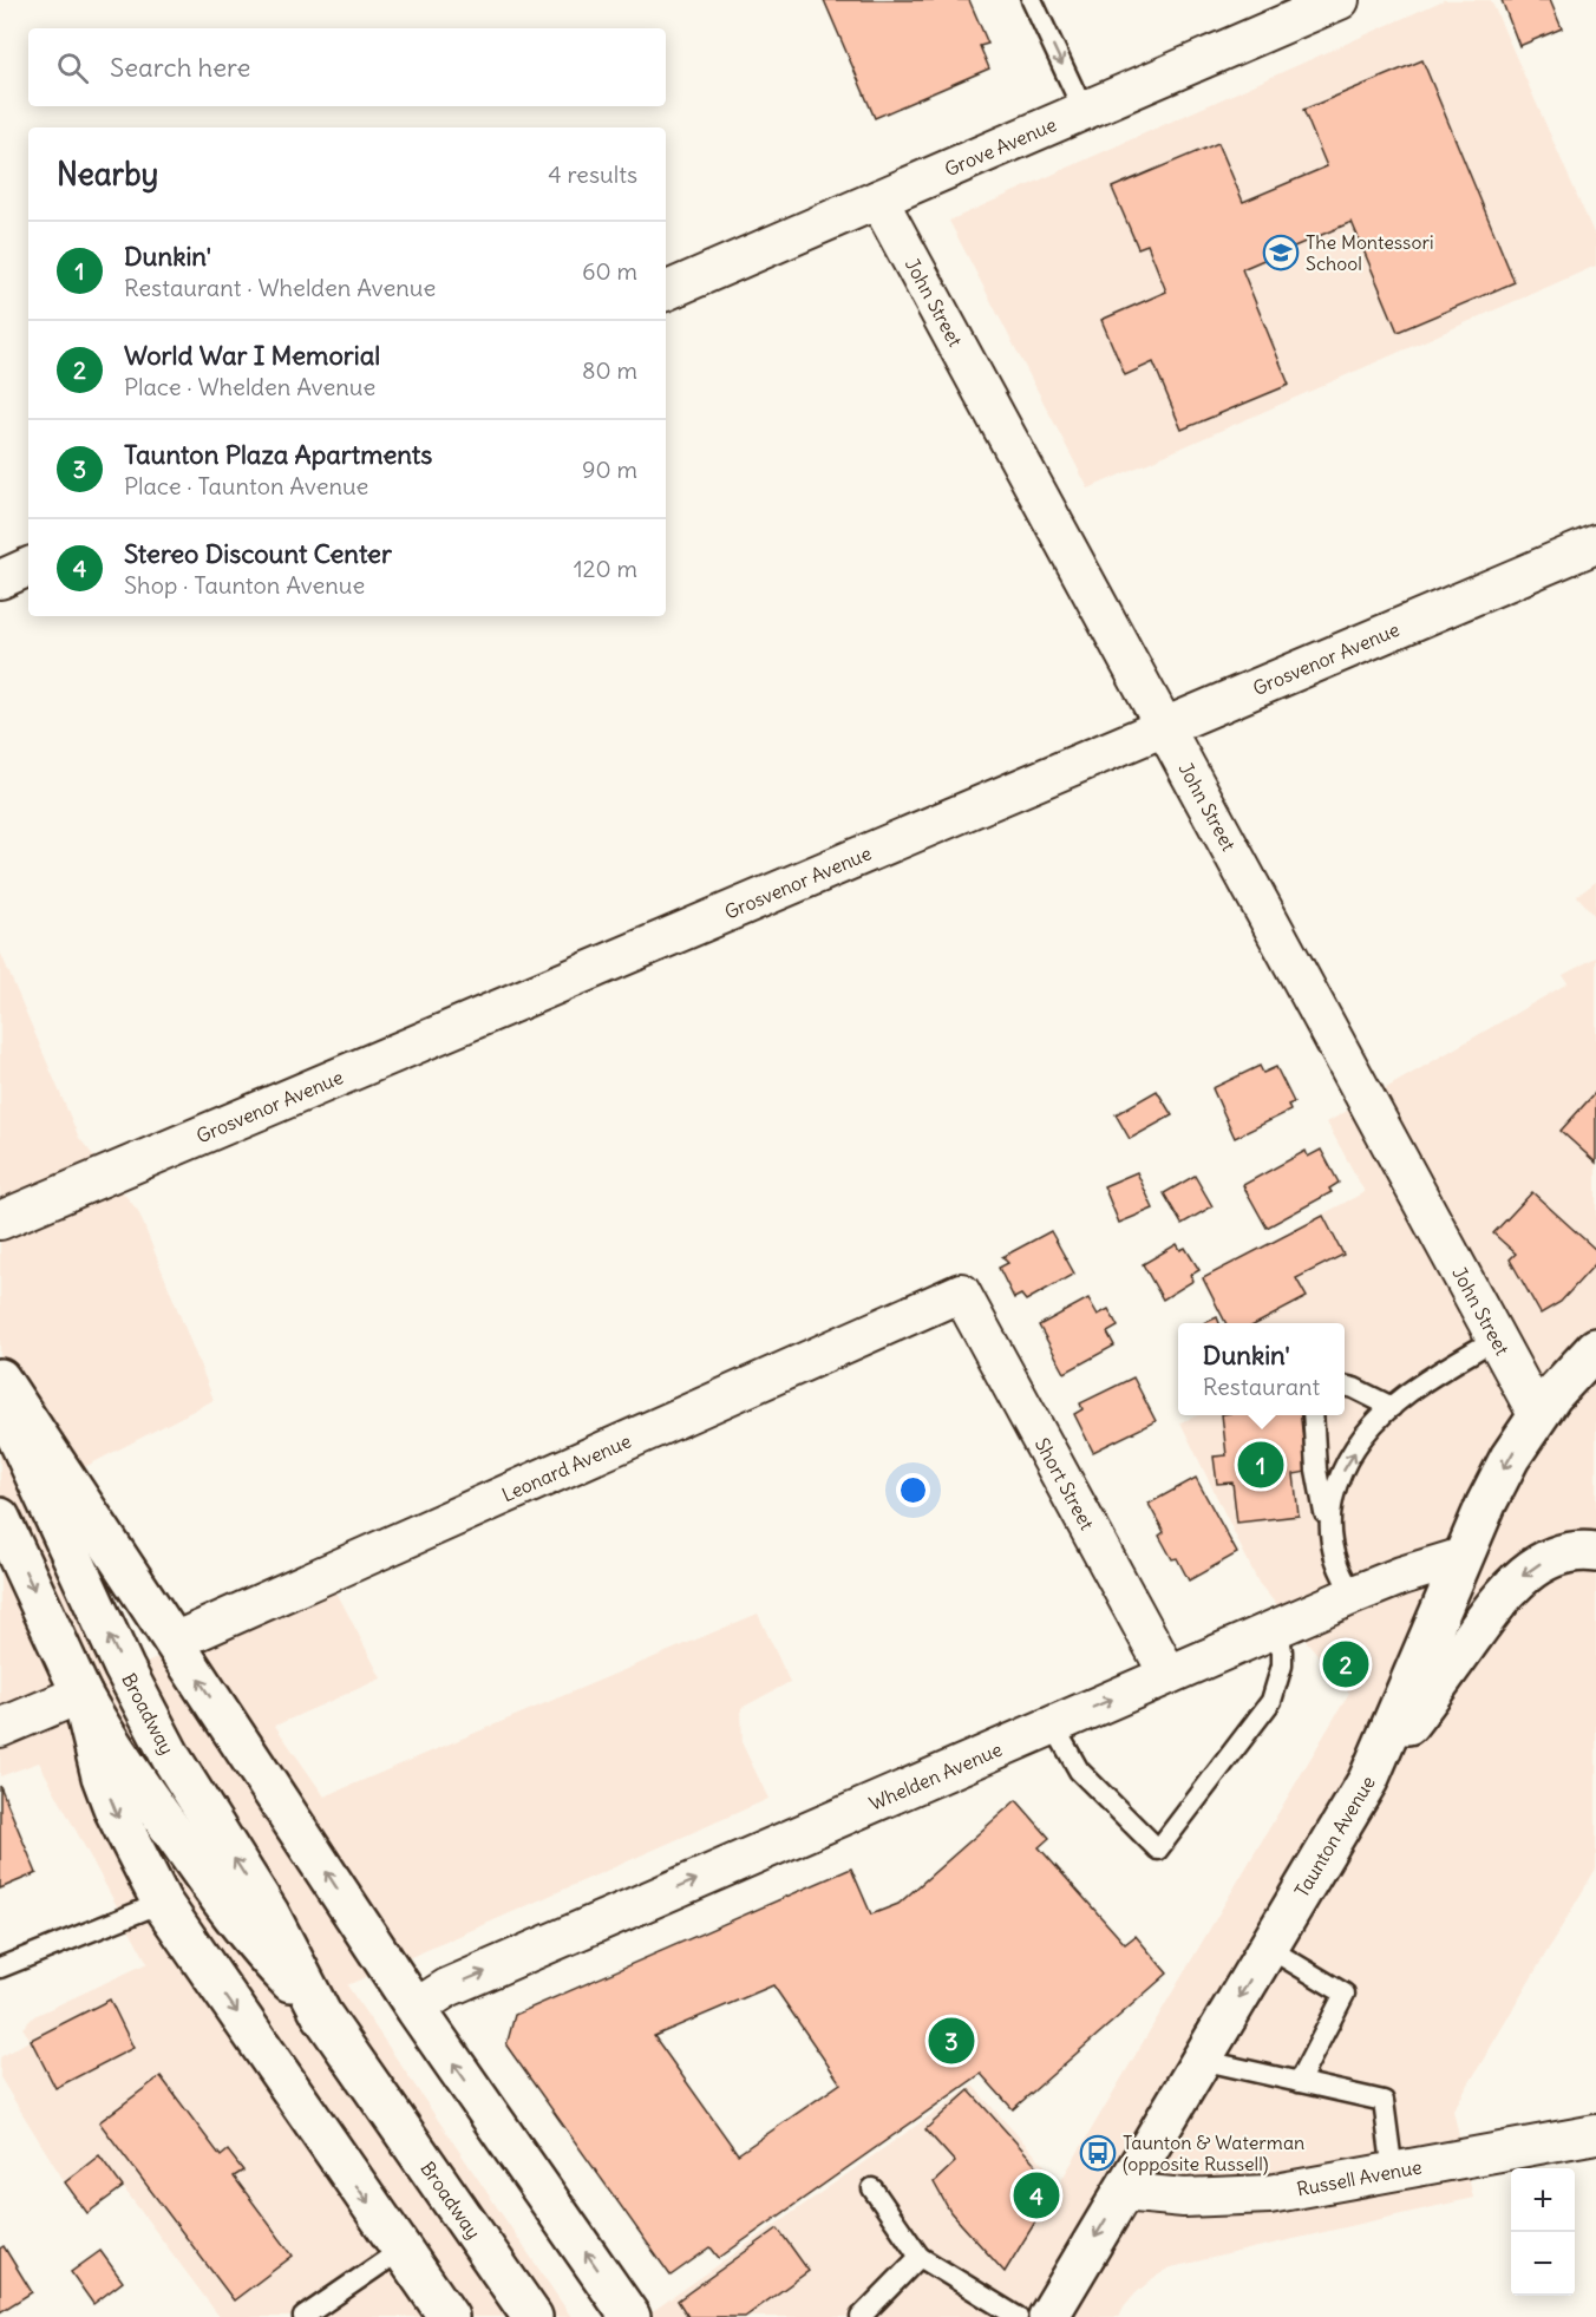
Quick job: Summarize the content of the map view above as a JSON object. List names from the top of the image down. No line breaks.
{"streets":{"main road":["Broadway","Taunton Avenue"],"street":["Grove Avenue","John Street","Grosvenor Avenue","Leonard Avenue","Short Street","Whelden Avenue","Russell Avenue"]},"crossings":[["Grove Avenue","John Street"],["John Street","Grosvenor Avenue"],["John Street","Taunton Avenue"],["Leonard Avenue","Short Street"],["Short Street","Whelden Avenue"],["Whelden Avenue","Taunton Avenue"],["Taunton Avenue","Russell Avenue"]],"one_way":["Whelden Avenue","Taunton Avenue"],"places":{"school or university":["The Montessori School"],"bus stop":["Taunton & Waterman (opposite Russell)"]},"page":{"search":"Search here","heading":["Nearby","4 results"],"list":[{"mark":"1","name":"Dunkin'","note":"Restaurant · Whelden Avenue","value":"60 m"},{"mark":"2","name":"World War I Memorial","note":"Place · Whelden Avenue","value":"80 m"},{"mark":"3","name":"Taunton Plaza Apartments","note":"Place · Taunton Avenue","value":"90 m"},{"mark":"4","name":"Stereo Discount Center","note":"Shop · Taunton Avenue","value":"120 m"}],"popup":["Dunkin'","Restaurant"],"pins":["1","2","3","4"],"map_buttons":["+","−"]}}
